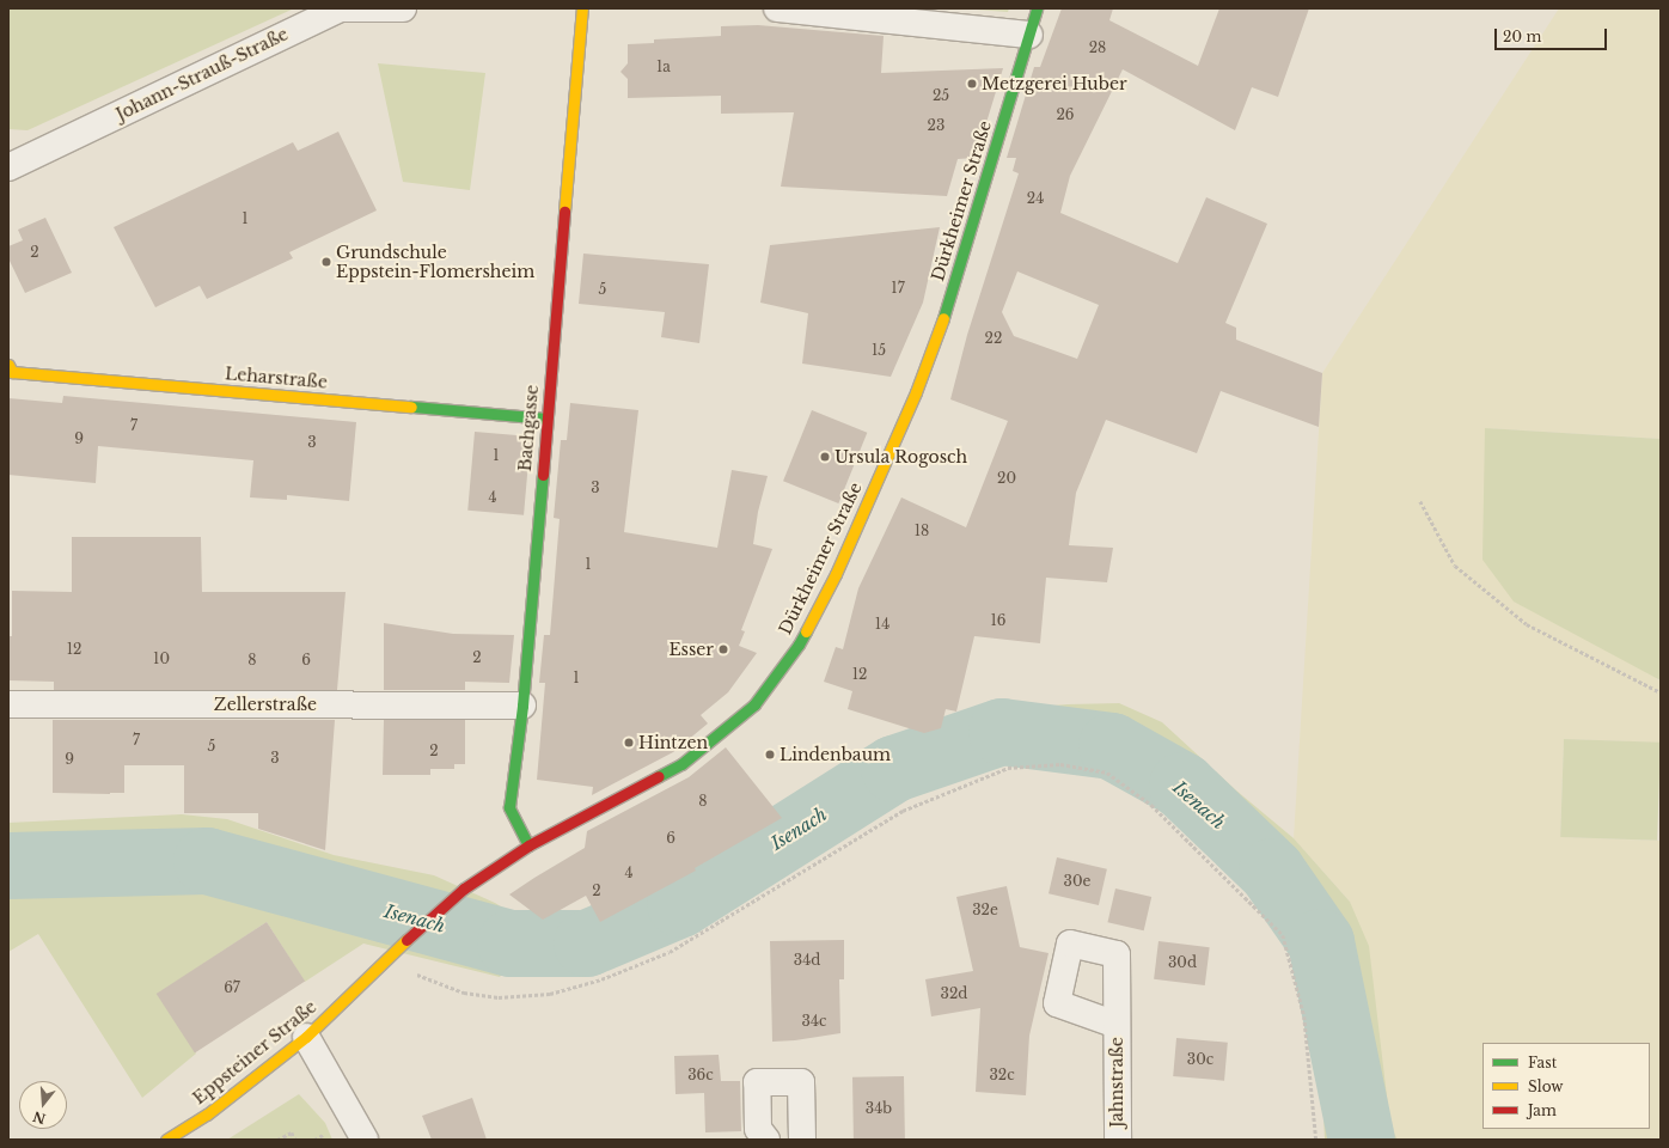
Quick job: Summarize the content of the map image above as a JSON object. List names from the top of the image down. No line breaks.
{"streets":{"main road":["Dürkheimer Straße","Leharstraße","Bachgasse","Eppsteiner Straße"],"street":["Johann-Strauß-Straße","Zellerstraße","Jahnstraße"]},"crossings":[["Dürkheimer Straße","Bachgasse"],["Dürkheimer Straße","Eppsteiner Straße"],["Leharstraße","Bachgasse"],["Bachgasse","Zellerstraße"]],"water":["Isenach"],"places":["Metzgerei Huber","Grundschule Eppstein-Flomersheim","Ursula Rogosch","Esser","Hintzen","Lindenbaum"],"house_numbers":["28","1a","25","26","23","24","1","2","17","5","22","15","7","9","3","1","20","3","4","18","1","16","14","12","2","10","8","6","12","1","7","5","2","3","9","8","6","4","30e","2","32e","34d","30d","67","32d","34c","30c","36c","32c","34b"],"legend":["Fast","Slow","Jam"],"scale_bar":"20 m","north":"bottom"}
